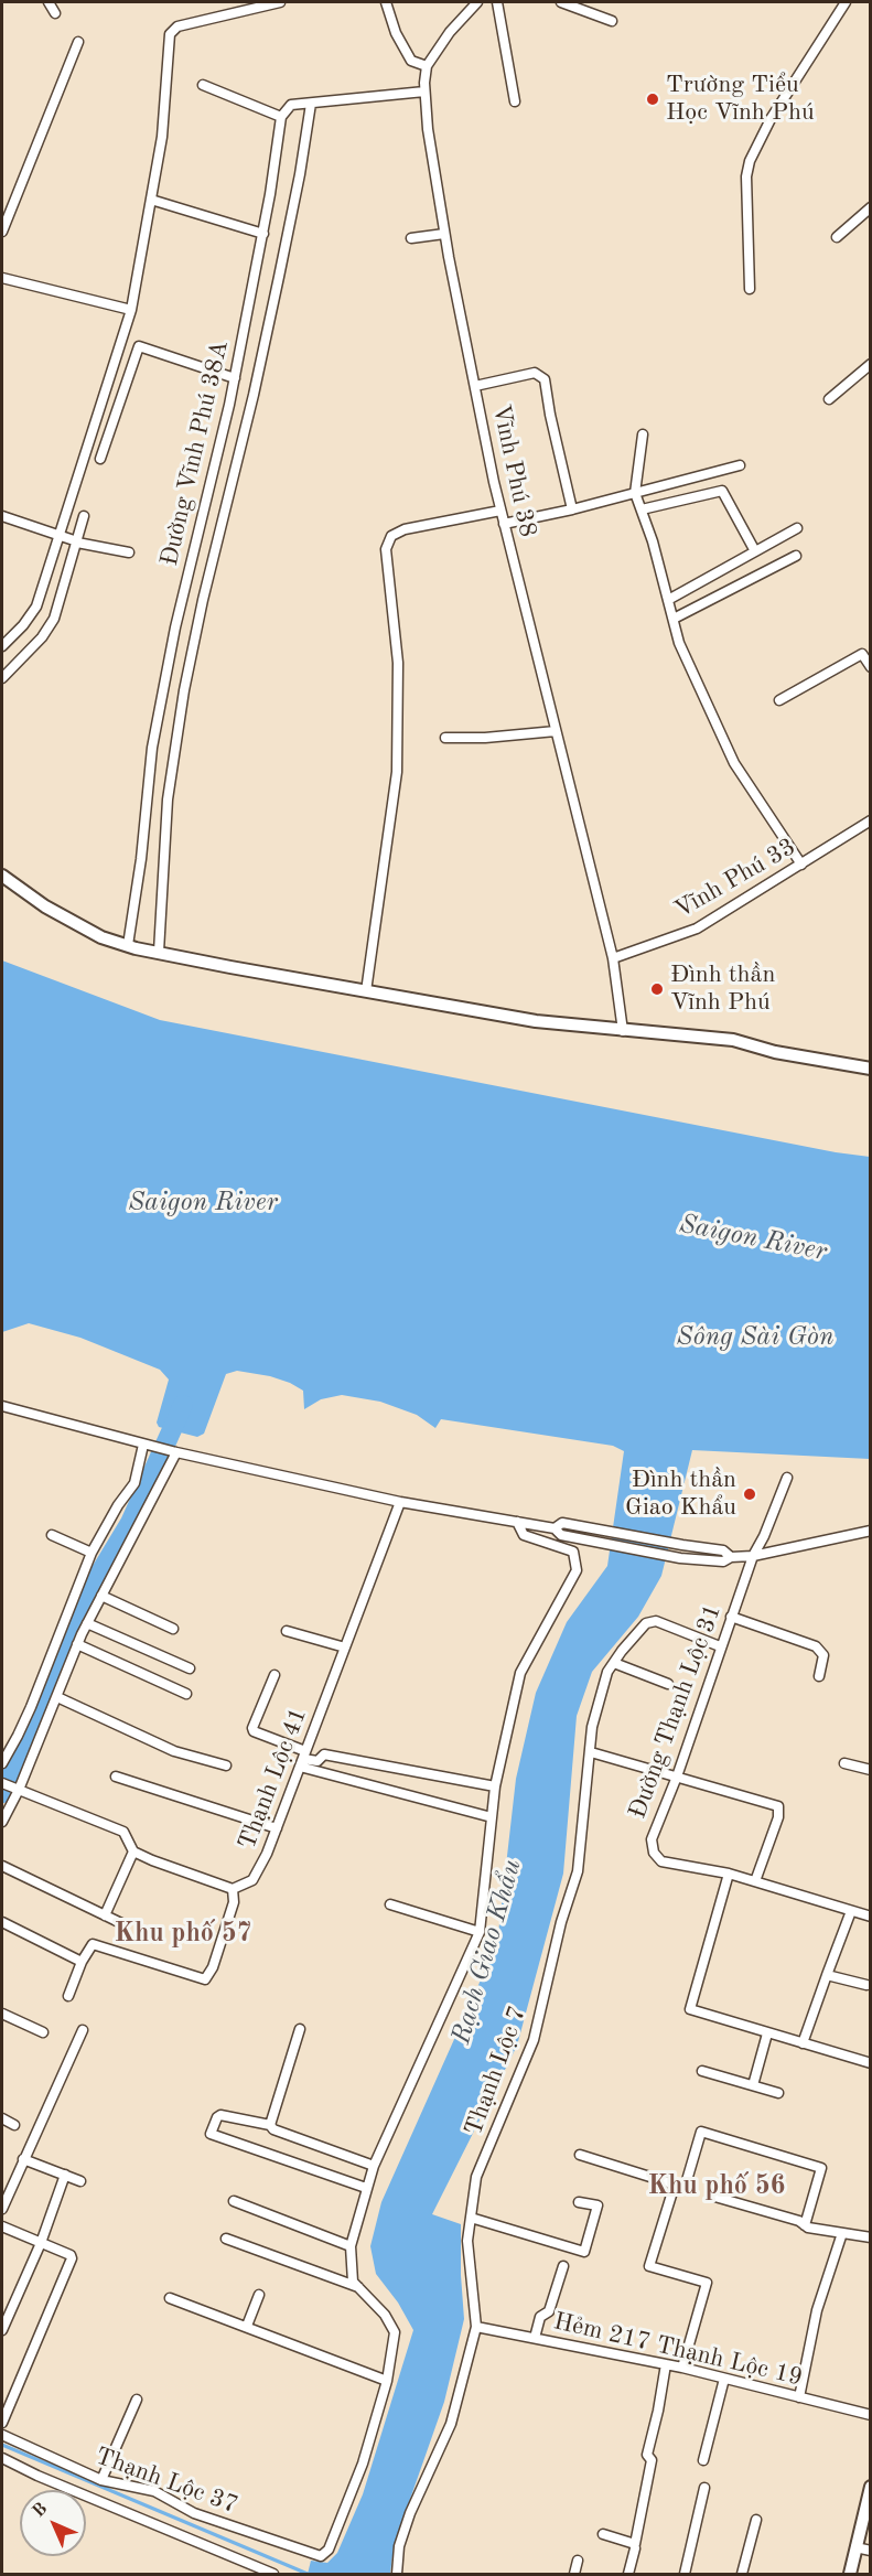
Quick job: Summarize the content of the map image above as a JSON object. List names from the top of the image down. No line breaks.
{"streets":{"street":["Đường Vĩnh Phú 38A","Vĩnh Phú 38","Vĩnh Phú 33","Đường Thạnh Lộc 31","Thạnh Lộc 41","Thạnh Lộc 7","Hẻm 217 Thạnh Lộc 19","Thạnh Lộc 37"]},"crossings":[["Vĩnh Phú 38","Vĩnh Phú 33"],["Đường Thạnh Lộc 31","Thạnh Lộc 7"],["Thạnh Lộc 7","Hẻm 217 Thạnh Lộc 19"]],"districts":["Khu phố 57","Khu phố 56"],"water":["Saigon River","Sông Sài Gòn","Rạch Giao Khẩu"],"places":["Trường Tiểu Học Vĩnh Phú","Đình thần Vĩnh Phú","Đình thần Giao Khẩu"],"north":"top left"}
